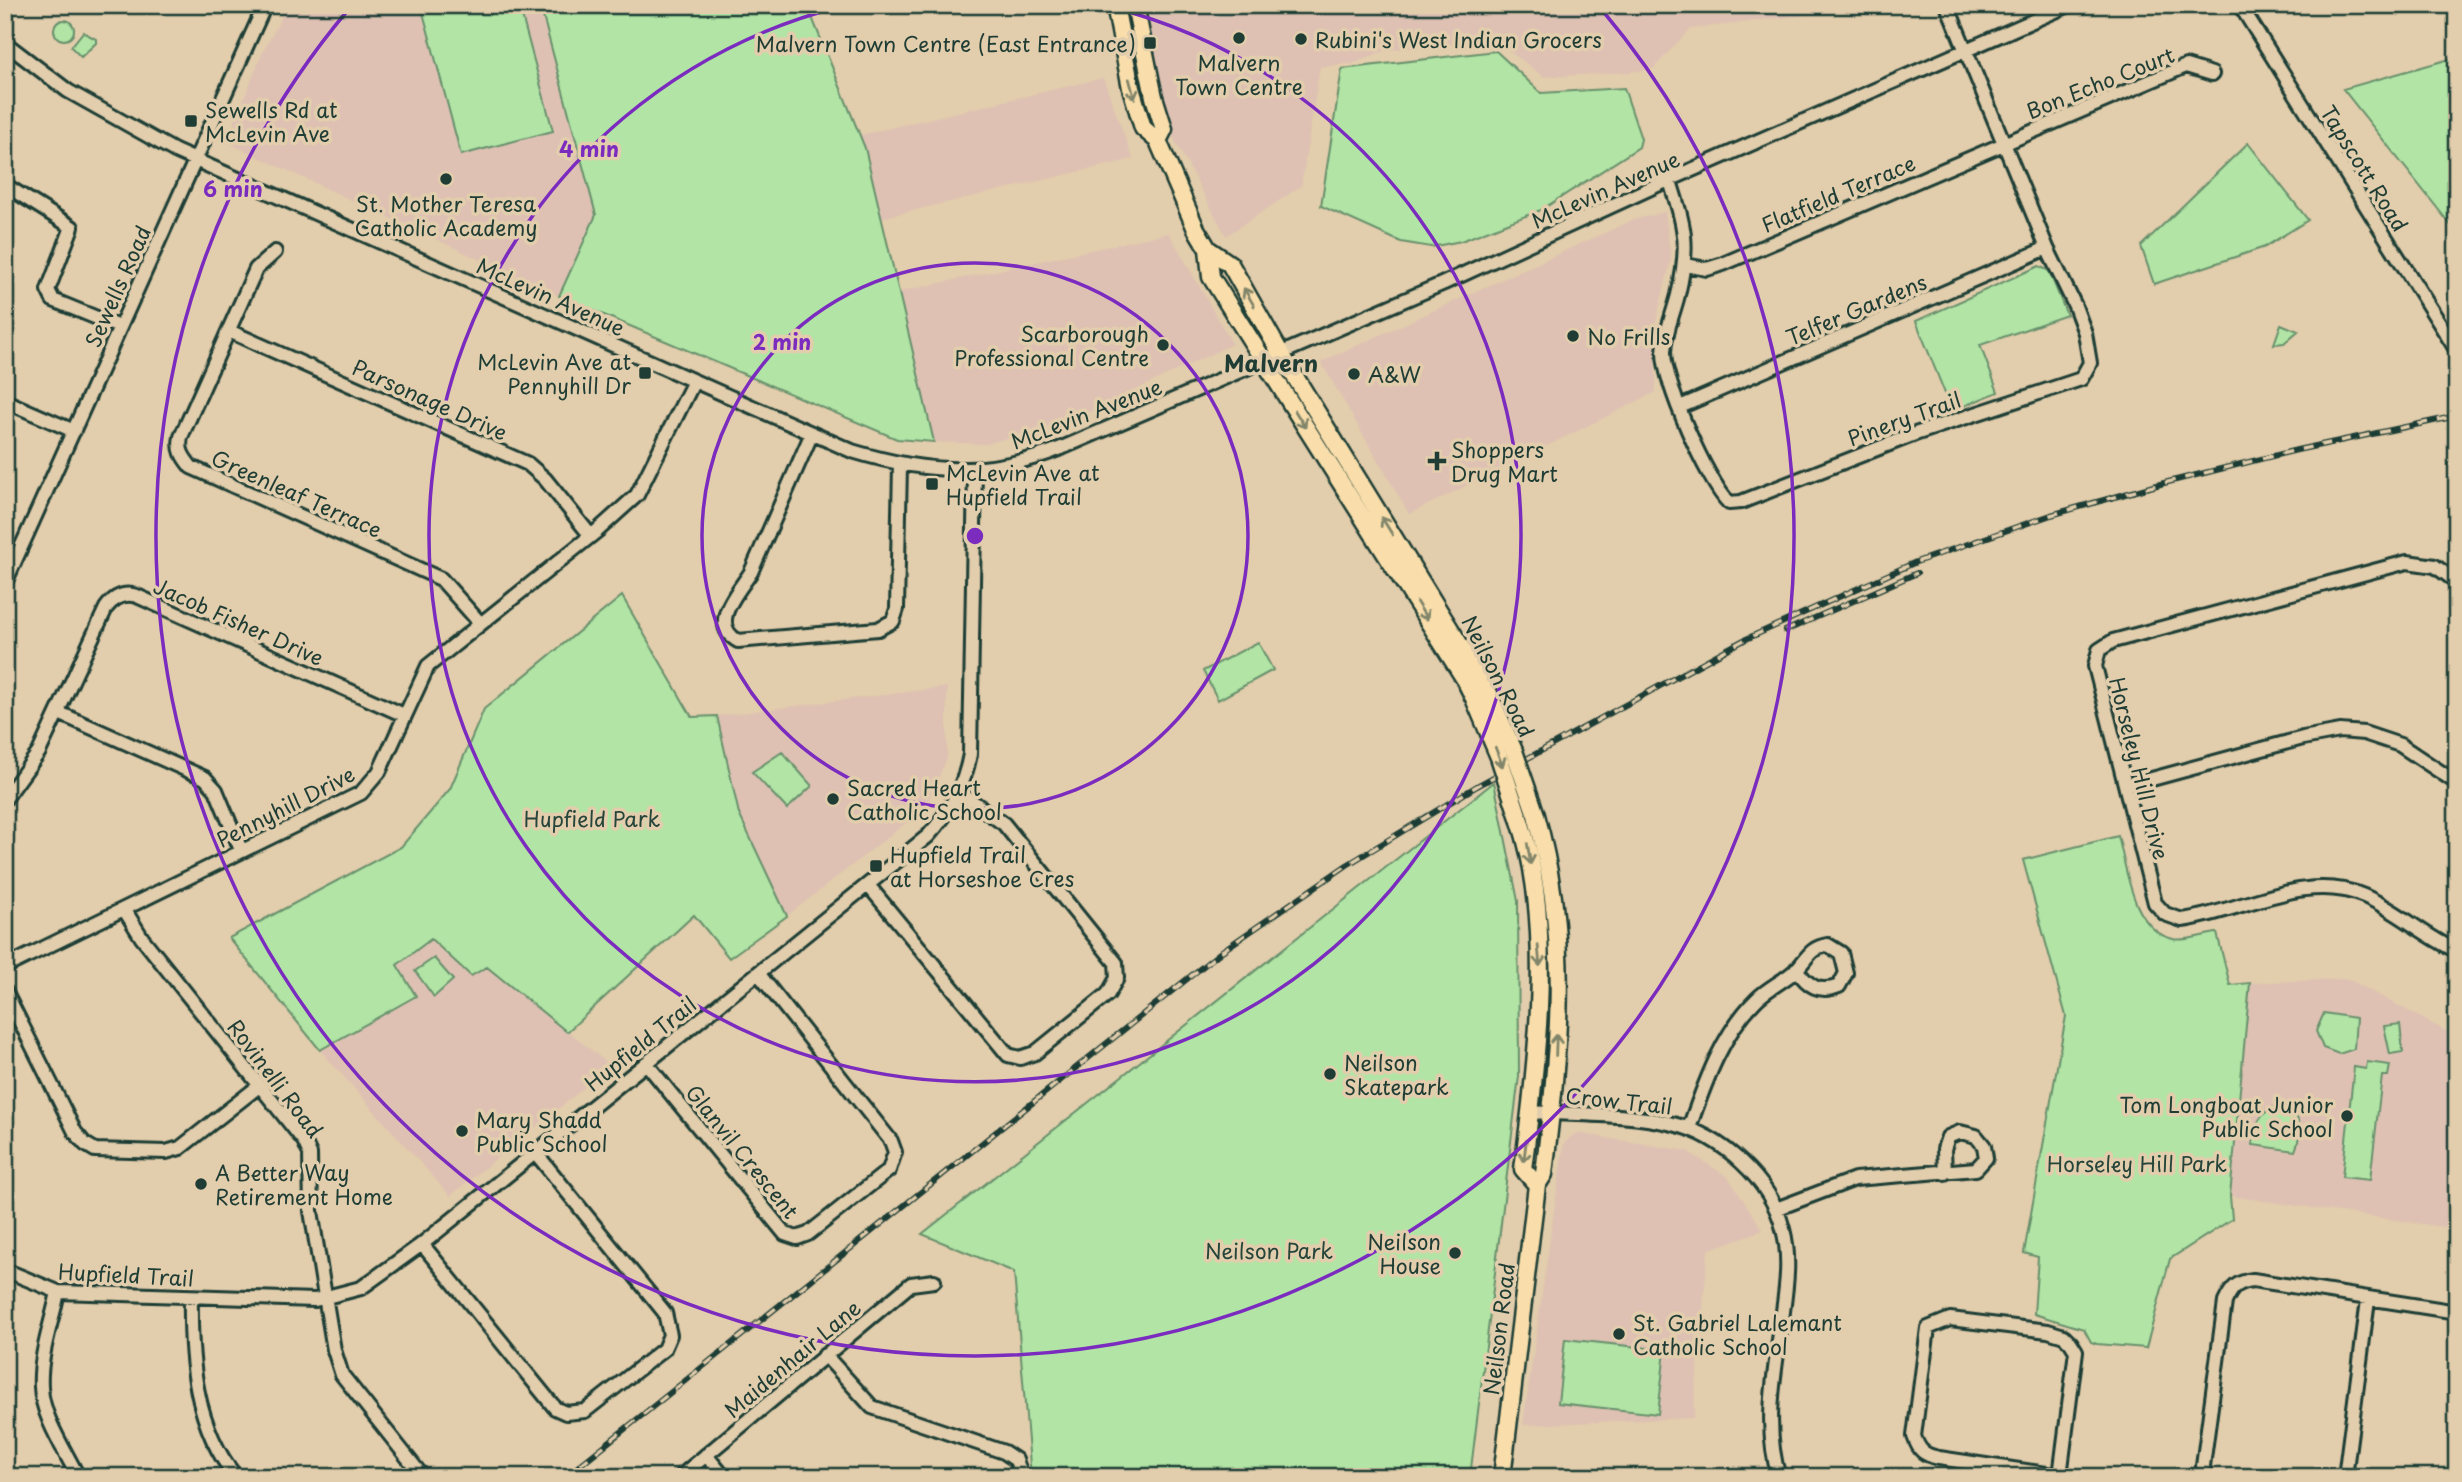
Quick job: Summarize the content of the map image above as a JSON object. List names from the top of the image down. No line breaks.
{"streets":{"main road":["Neilson Road"],"street":["Bon Echo Court","Tapscott Road","McLevin Avenue","Flatfield Terrace","Sewells Road","Telfer Gardens","Parsonage Drive","Pinery Trail","Greenleaf Terrace","Jacob Fisher Drive","Horseley Hill Drive","Pennyhill Drive","Hupfield Trail","Rovinelli Road","Crow Trail","Glanvil Crescent","Maidenhair Lane"]},"crossings":[["Bon Echo Court","Flatfield Terrace"],["Bon Echo Court","Pinery Trail"],["McLevin Avenue","Sewells Road"],["McLevin Avenue","Pinery Trail"],["McLevin Avenue","Neilson Road"],["McLevin Avenue","Pennyhill Drive"],["McLevin Avenue","Hupfield Trail"],["Flatfield Terrace","Pinery Trail"],["Telfer Gardens","Pinery Trail"],["Parsonage Drive","Greenleaf Terrace"],["Parsonage Drive","Pennyhill Drive"],["Greenleaf Terrace","Pennyhill Drive"],["Jacob Fisher Drive","Pennyhill Drive"],["Neilson Road","Crow Trail"],["Pennyhill Drive","Rovinelli Road"],["Hupfield Trail","Rovinelli Road"],["Hupfield Trail","Glanvil Crescent"]],"districts":["Malvern"],"parks":["Hupfield Park","Horseley Hill Park","Neilson Park"],"places":{"other":["Malvern Town Centre","Rubini's West Indian Grocers","St. Mother Teresa Catholic Academy","No Frills","Scarborough Professional Centre","A&W","Sacred Heart Catholic School","Neilson Skatepark","Tom Longboat Junior Public School","Mary Shadd Public School","A Better Way Retirement Home","Neilson House","St. Gabriel Lalemant Catholic School"],"transit":["Malvern Town Centre (East Entrance)","Sewells Rd at McLevin Ave","McLevin Ave at Pennyhill Dr","McLevin Ave at Hupfield Trail","Hupfield Trail at Horseshoe Cres"],"health":["Shoppers Drug Mart"]},"rings":["4 min","6 min","2 min"]}
